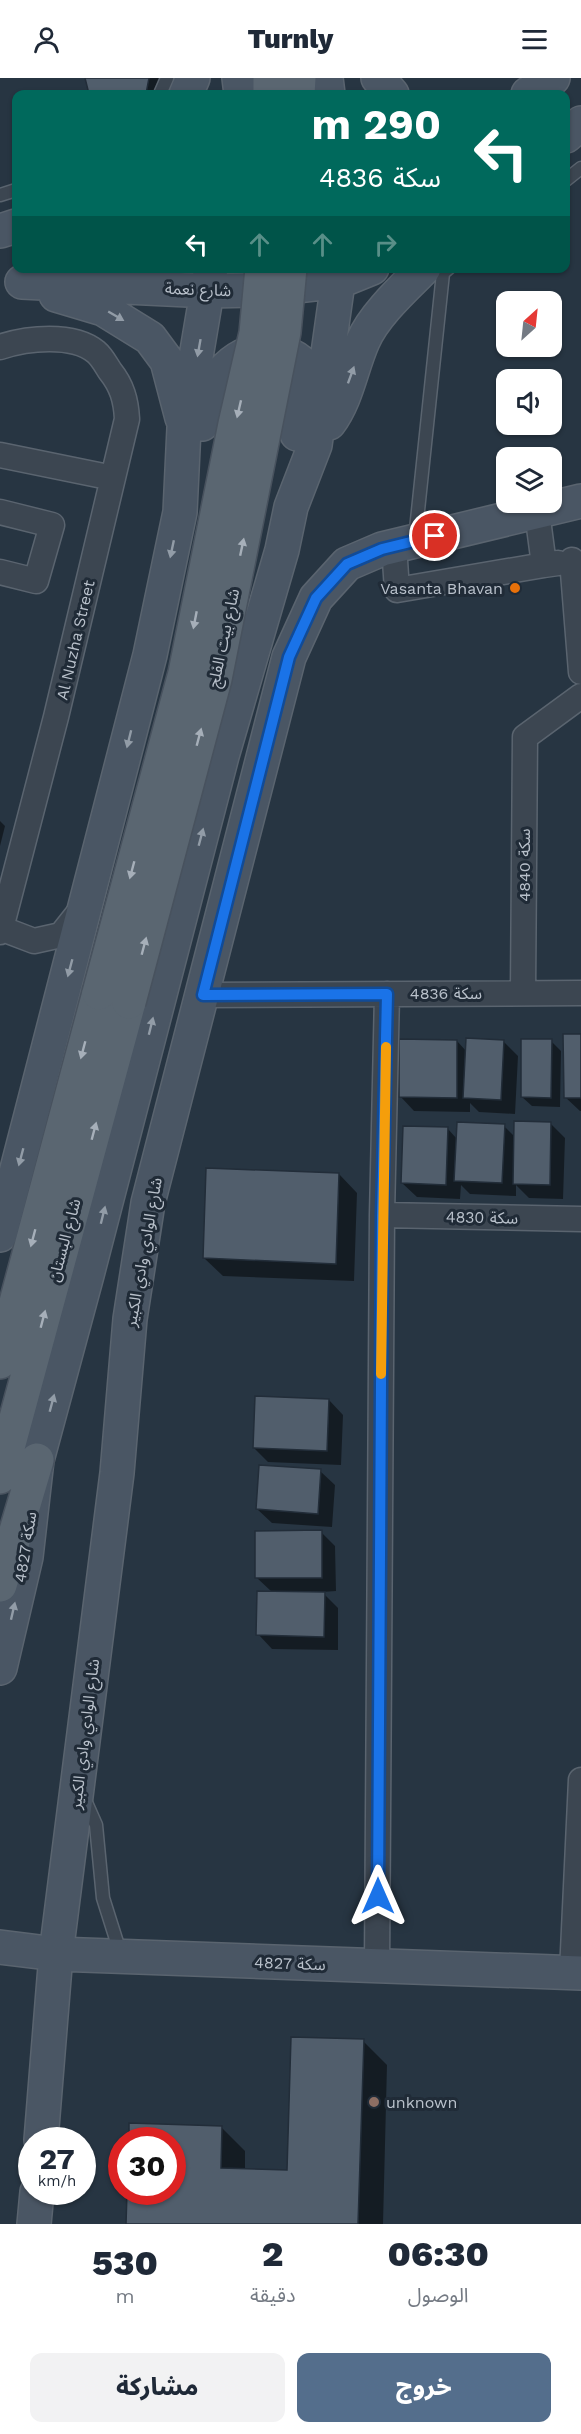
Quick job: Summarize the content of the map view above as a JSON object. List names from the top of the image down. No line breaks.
{"streets":{"main road":["شارع بيت الفلج","شارع البستان"],"street":["شارع نعمة","Al Nuzha Street","سكة 4840","سكة 4836","سكة 4830","شارع الوادي وادي الكبير","سكة 4827"]},"crossings":[["شارع بيت الفلج","شارع البستان"],["سكة 4840","سكة 4836"],["سكة 4836","شارع الوادي وادي الكبير"],["شارع الوادي وادي الكبير","سكة 4827"]],"places":["Vasanta Bhavan","unknown"],"north":"top right","page":{"header":"Turnly","turn":["290 m","سكة 4836"],"speed":"27 km/h","limit":"30","eta":["06:30","الوصول","2","دقيقة","530","m"],"buttons":["خروج","مشاركة"]}}
